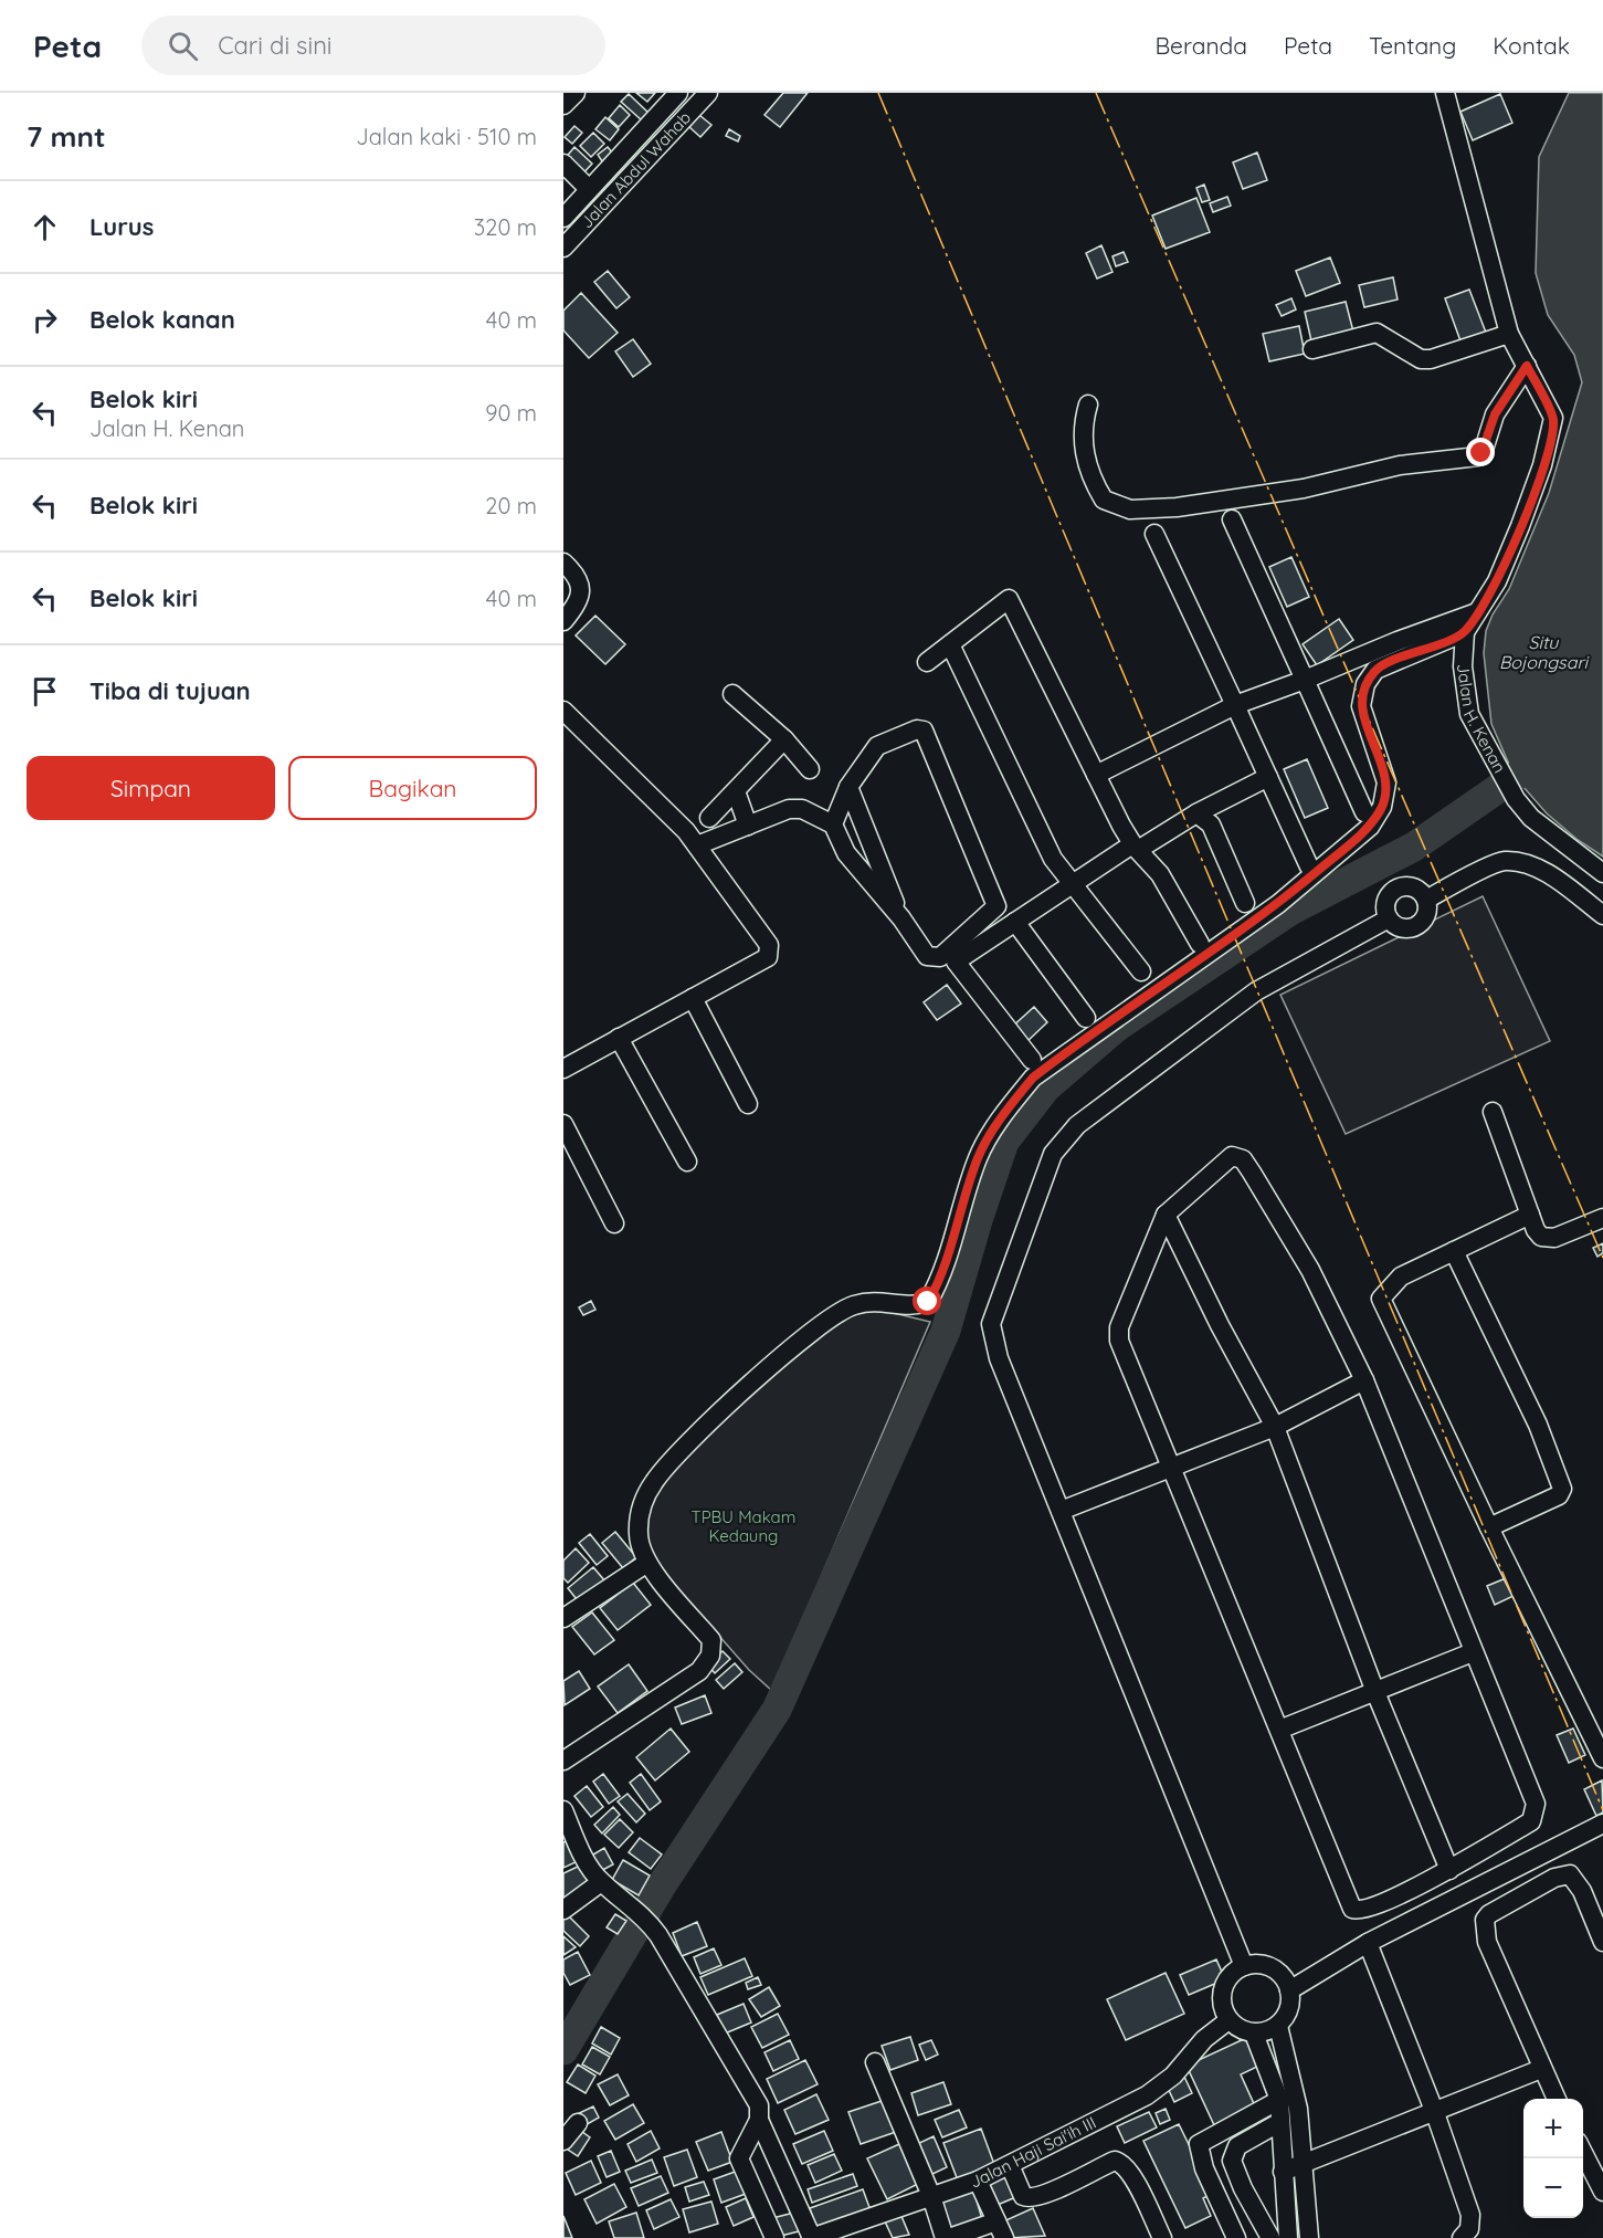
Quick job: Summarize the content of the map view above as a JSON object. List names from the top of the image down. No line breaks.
{"streets":{"street":["Jalan Abdul Wahab","Jalan H. Kenan","Jalan Haji Sai'ih III"]},"water":["Situ Bojongsari"],"parks":["TPBU Makam Kedaung"],"page":{"header":"Peta","search":"Cari di sini","nav":["Beranda","Peta","Tentang","Kontak"],"heading":["7 mnt","Jalan kaki · 510 m"],"list":[["Lurus","320 m"],["Belok kanan","40 m"],["Belok kiri","Jalan H. Kenan","90 m"],["Belok kiri","20 m"],["Belok kiri","40 m"],"Tiba di tujuan"],"buttons":["Simpan","Bagikan"],"map_buttons":["+","−"]}}
